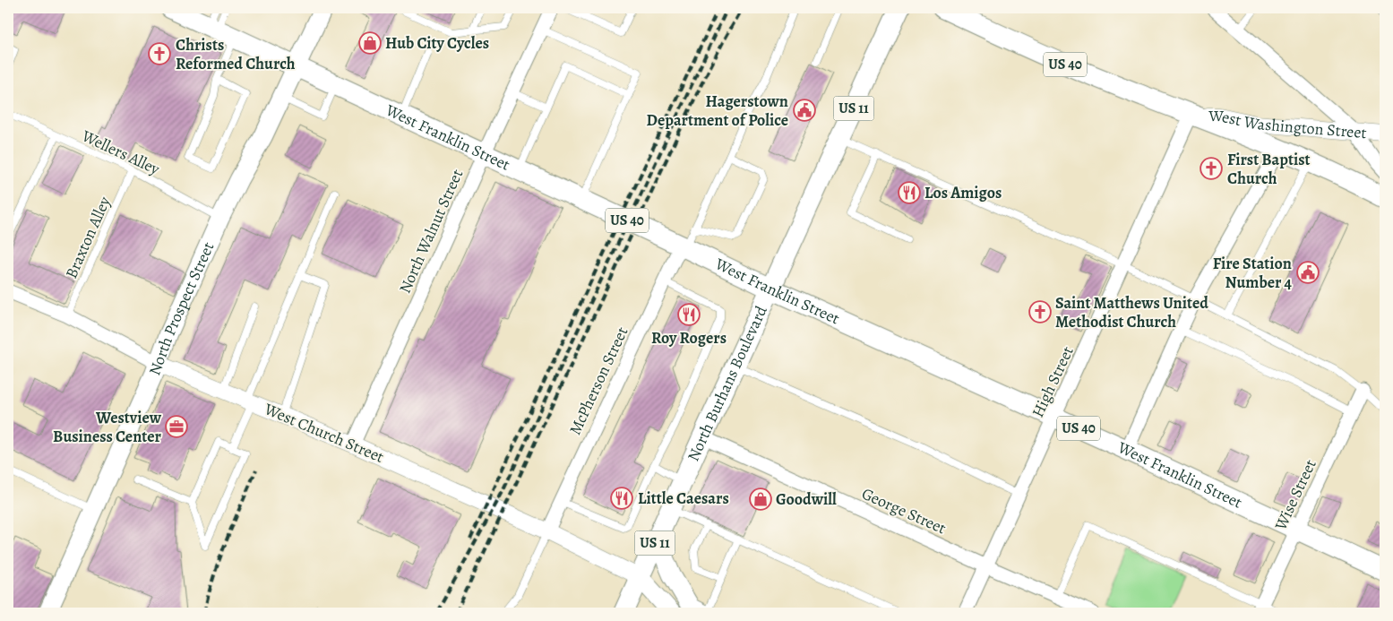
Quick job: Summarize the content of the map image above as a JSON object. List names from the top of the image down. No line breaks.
{"streets":{"main road":["US 40","US 11","West Washington Street","West Franklin Street","North Prospect Street","North Burhans Boulevard"],"street":["North Walnut Street","McPherson Street","High Street","West Church Street","Wise Street","George Street"],"lane":["Wellers Alley","Braxton Alley"]},"crossings":[["US 40","West Washington Street"],["US 40","High Street"],["West Washington Street","High Street"],["West Franklin Street","North Walnut Street"],["West Franklin Street","North Prospect Street"],["West Franklin Street","McPherson Street"],["West Franklin Street","High Street"],["West Franklin Street","North Burhans Boulevard"],["West Franklin Street","Wise Street"],["Wellers Alley","Braxton Alley"],["Wellers Alley","North Prospect Street"],["North Walnut Street","West Church Street"],["Braxton Alley","West Church Street"],["North Prospect Street","West Church Street"],["McPherson Street","West Church Street"],["High Street","George Street"],["North Burhans Boulevard","West Church Street"],["North Burhans Boulevard","George Street"]],"places":{"shop":["Hub City Cycles","Goodwill"],"church":["Christs Reformed Church","First Baptist Church","Saint Matthews United Methodist Church"],"public building":["Hagerstown Department of Police","Fire Station Number 4"],"restaurant":["Los Amigos","Roy Rogers","Little Caesars"],"office":["Westview Business Center"]}}
